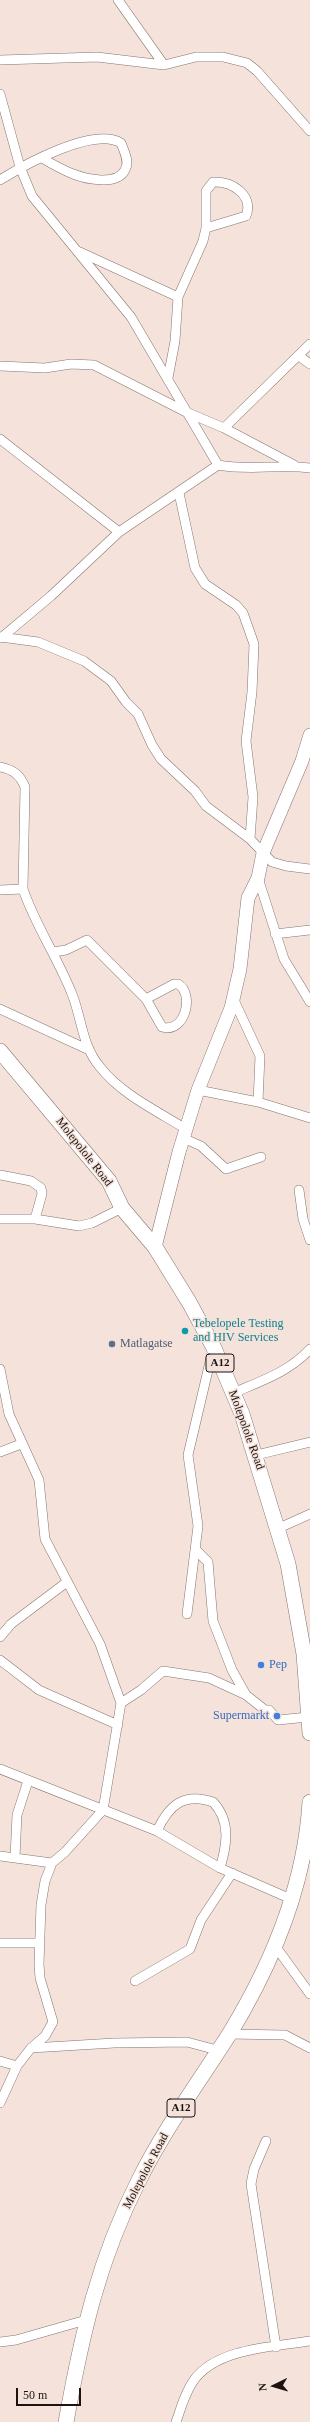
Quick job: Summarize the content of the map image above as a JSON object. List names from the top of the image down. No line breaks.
{"streets":{"main road":["Molepolole Road","A12"]},"places":["Tebelopele Testing and HIV Services","Matlagatse","Pep","Supermarkt"],"scale_bar":"50 m","north":"left"}
